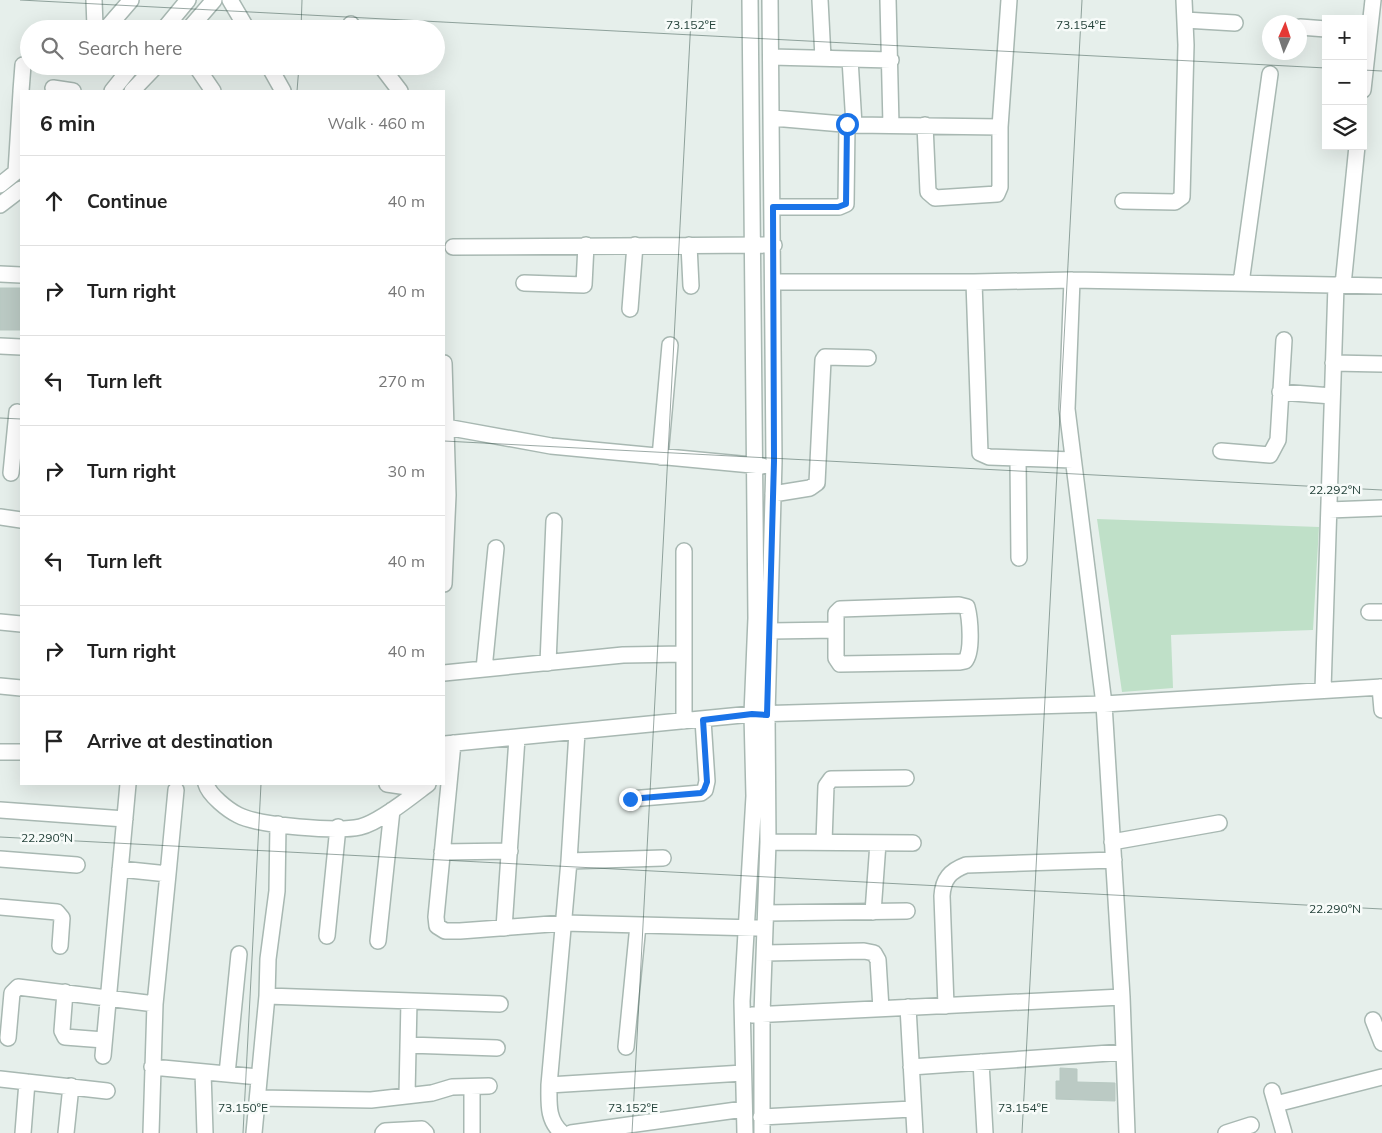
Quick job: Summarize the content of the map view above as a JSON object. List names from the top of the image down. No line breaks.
{"north":"top","page":{"map_buttons":["+","−"],"search":"Search here","heading":["6 min","Walk · 460 m"],"list":[["Continue","40 m"],["Turn right","40 m"],["Turn left","270 m"],["Turn right","30 m"],["Turn left","40 m"],["Turn right","40 m"],"Arrive at destination"]},"coordinates":["73.152°E","73.154°E","22.292°N","22.290°N","73.150°E"]}
